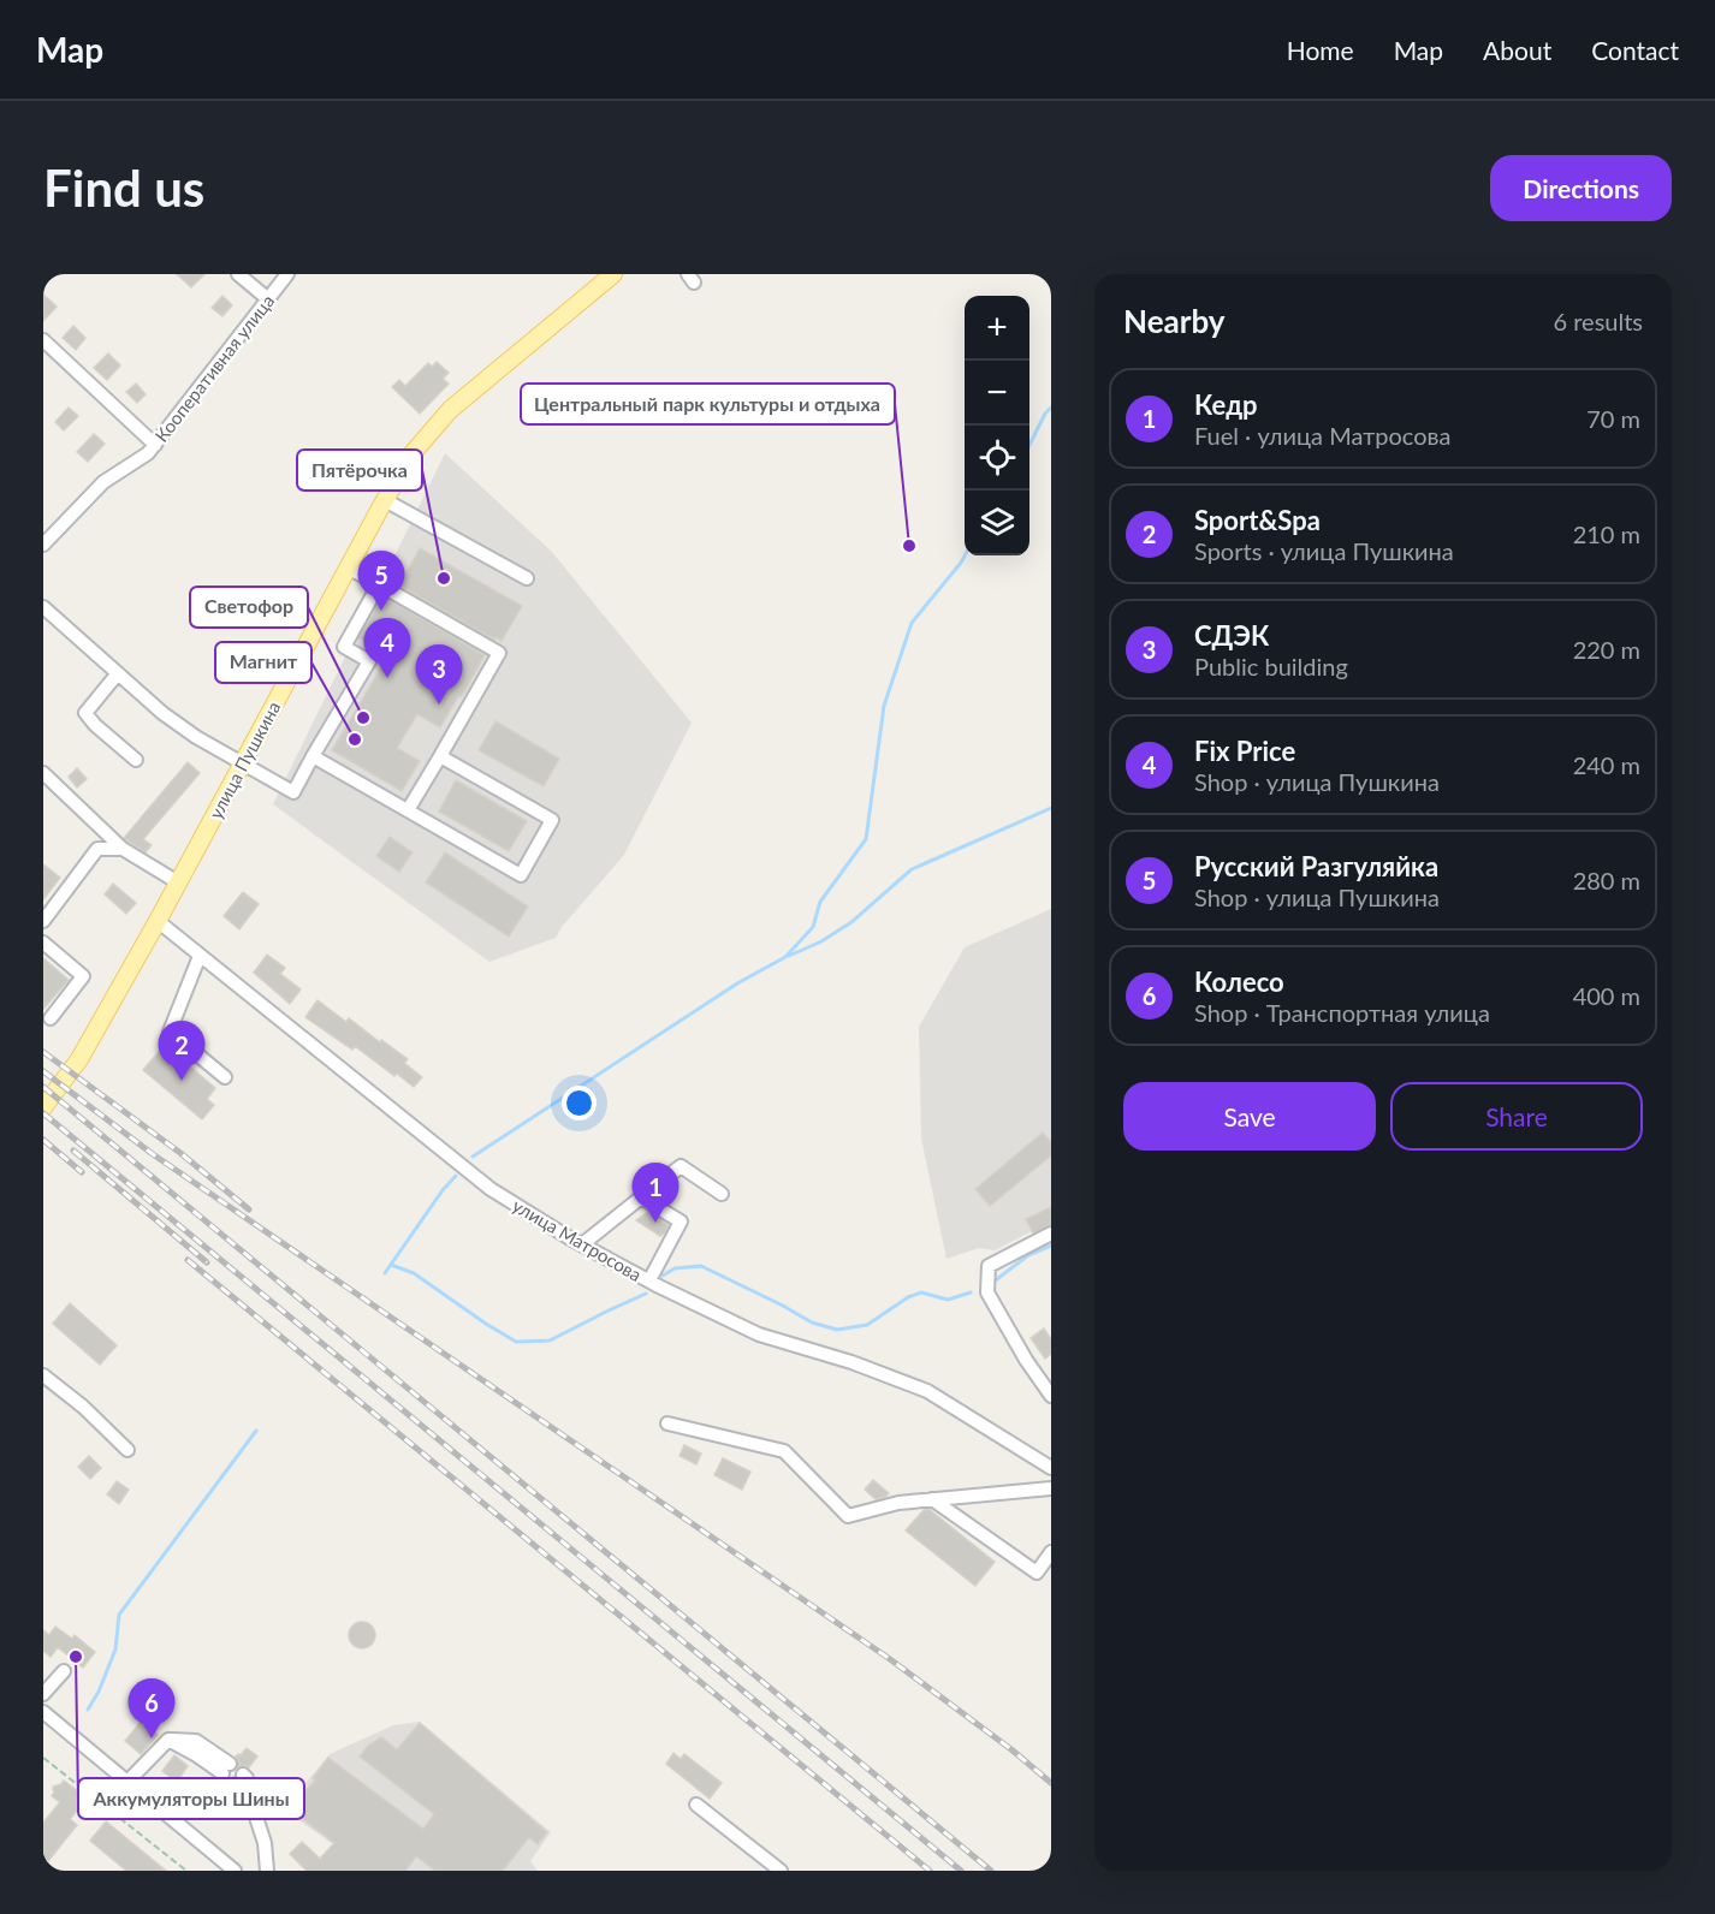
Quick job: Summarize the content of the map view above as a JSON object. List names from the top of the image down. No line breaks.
{"streets":{"main road":["улица Пушкина"],"street":["Кооперативная улица","улица Матросова"]},"crossings":[["улица Пушкина","улица Матросова"]],"places":["Центральный парк культуры и отдыха","Пятёрочка","Светофор","Магнит","Аккумуляторы Шины"],"page":{"header":"Map","nav":["Home","Map","About","Contact"],"buttons":["Directions",["Save","Share"]],"title":"Find us","heading":["Nearby","6 results"],"map_buttons":["+","−"],"list":[{"mark":"1","name":"Кедр","note":"Fuel · улица Матросова","value":"70 m"},{"mark":"2","name":"Sport&Spa","note":"Sports · улица Пушкина","value":"210 m"},{"mark":"3","name":"СДЭК","note":"Public building","value":"220 m"},{"mark":"4","name":"Fix Price","note":"Shop · улица Пушкина","value":"240 m"},{"mark":"5","name":"Русский Разгуляйка","note":"Shop · улица Пушкина","value":"280 m"},{"mark":"6","name":"Колесо","note":"Shop · Транспортная улица","value":"400 m"}],"pins":["5","4","3","2","1","6"]}}
